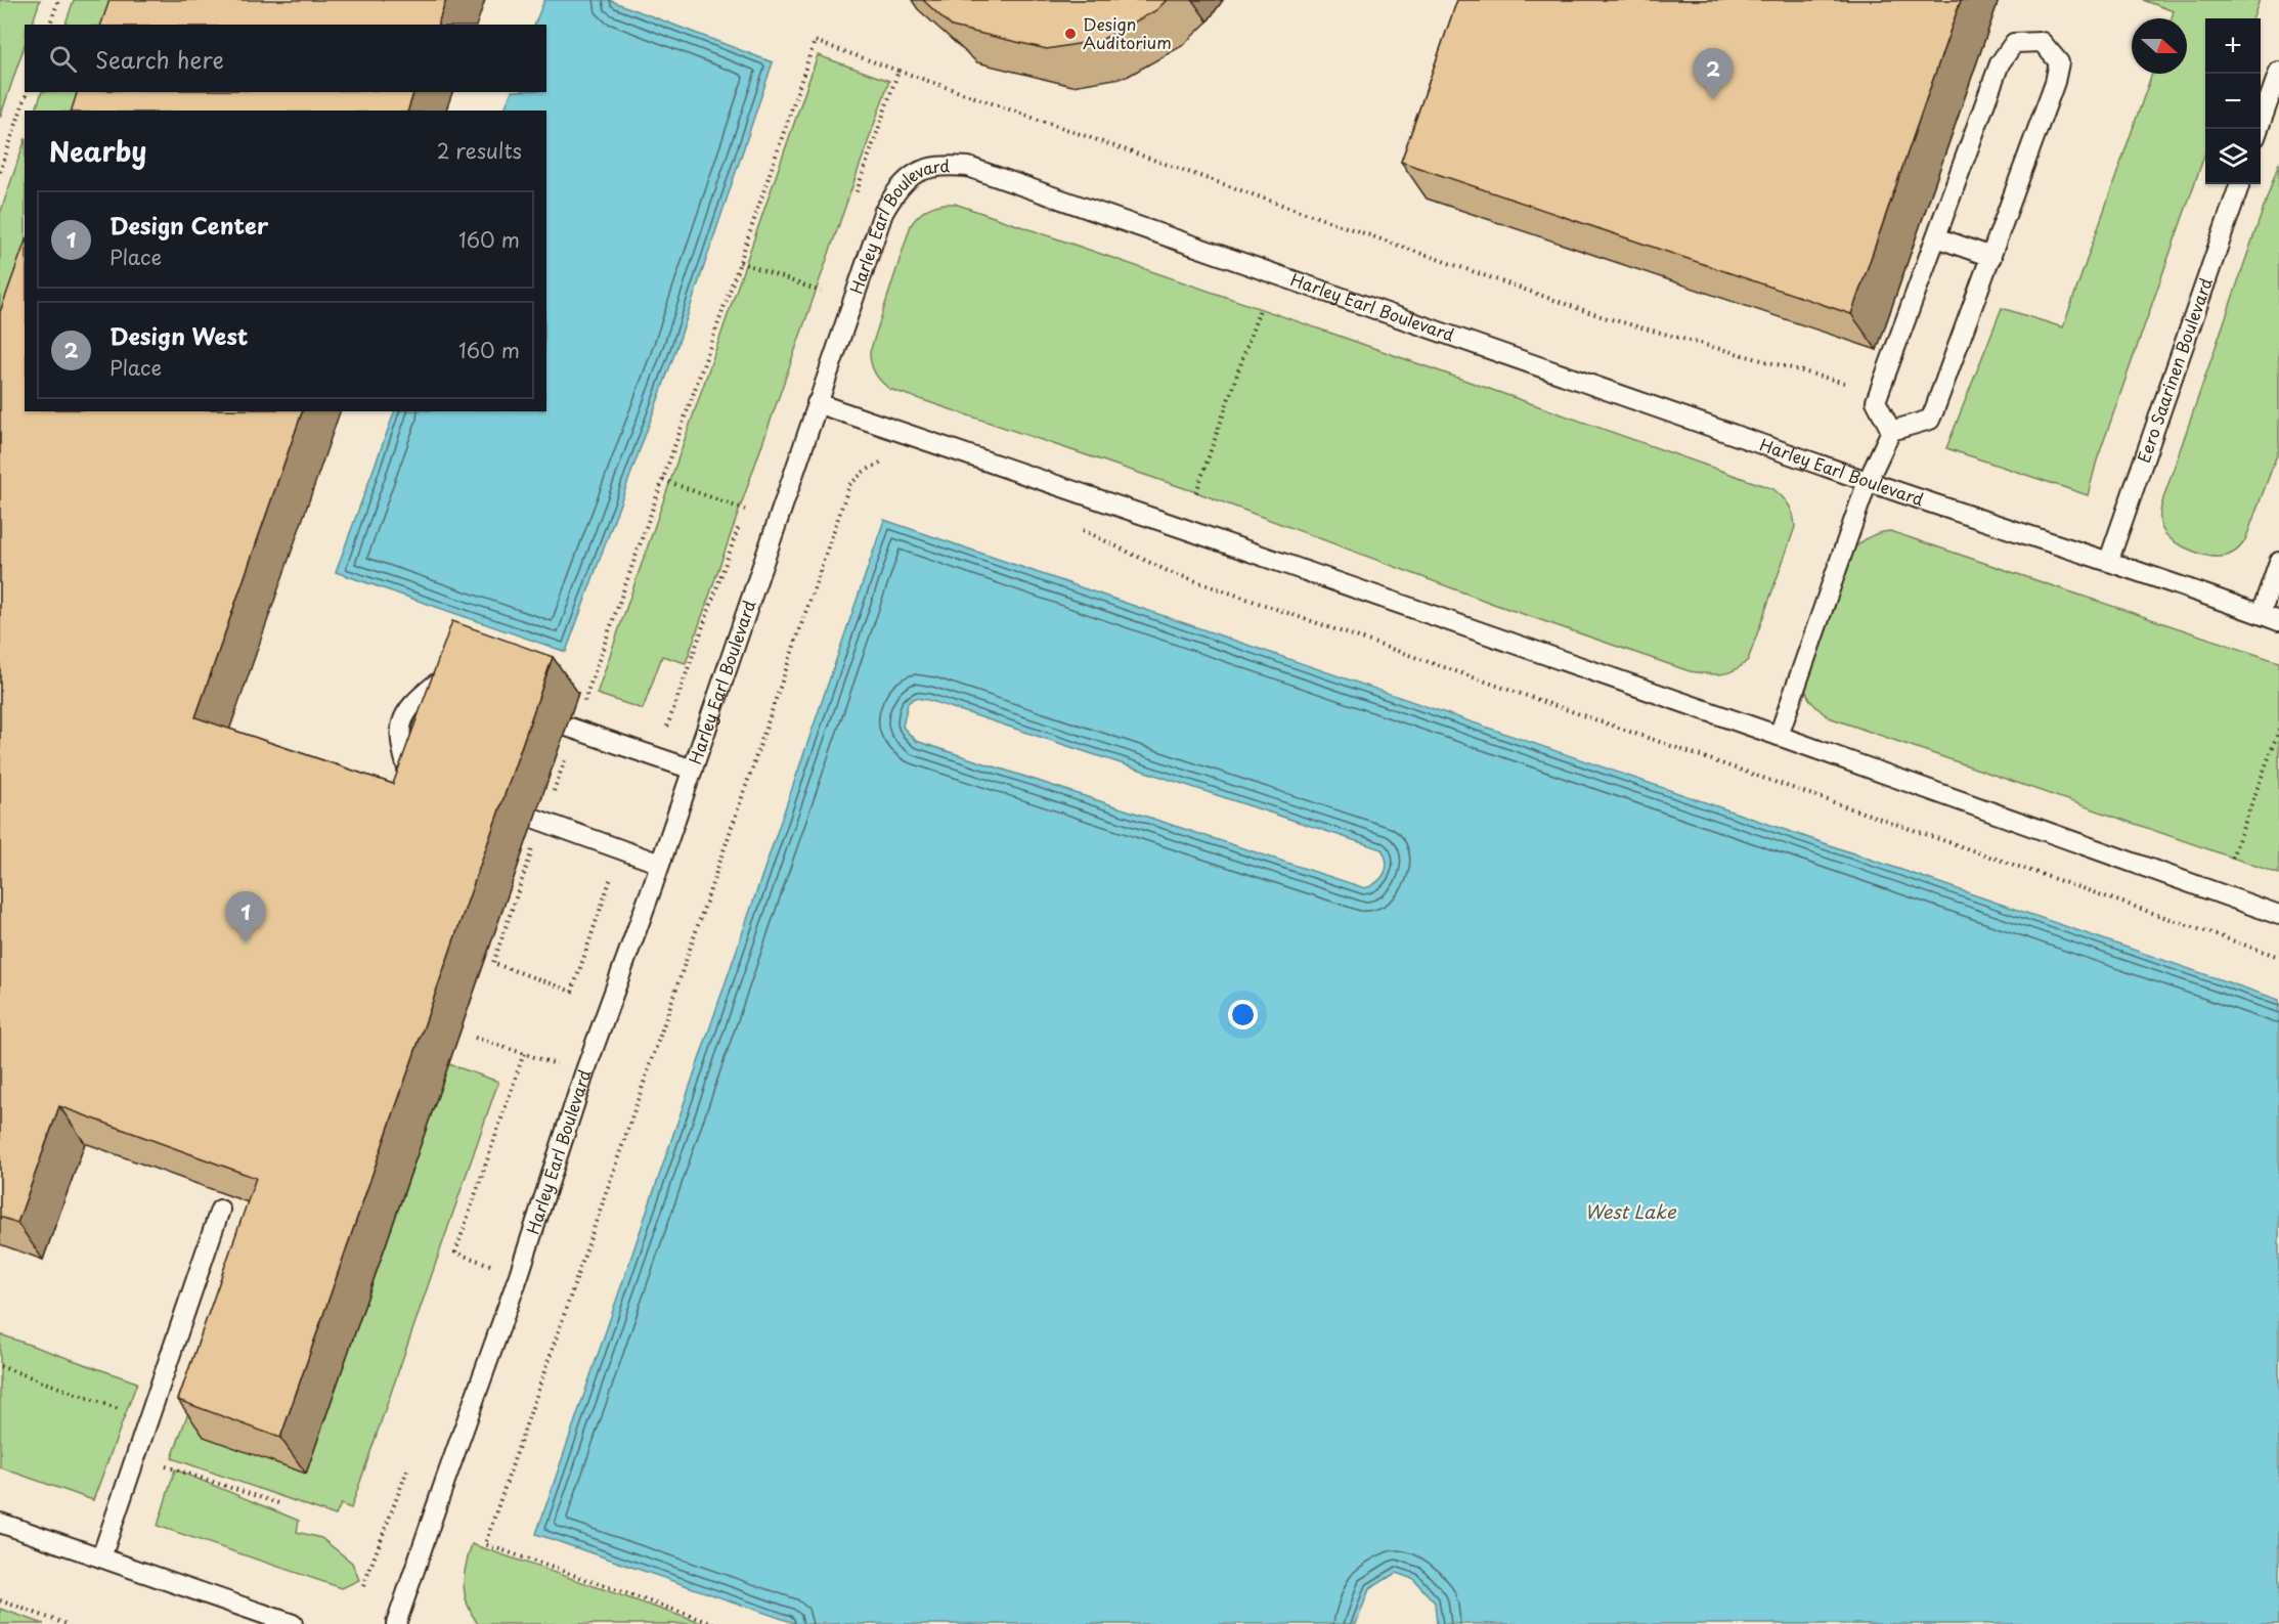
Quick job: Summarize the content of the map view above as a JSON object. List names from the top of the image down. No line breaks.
{"streets":{"lane":["Harley Earl Boulevard","Eero Saarinen Boulevard"]},"crossings":[["Harley Earl Boulevard","Eero Saarinen Boulevard"]],"water":["West Lake"],"places":["Design Auditorium"],"north":"right","page":{"map_buttons":["+","−"],"search":"Search here","pins":["2","1"],"heading":["Nearby","2 results"],"list":[{"mark":"1","name":"Design Center","note":"Place","value":"160 m"},{"mark":"2","name":"Design West","note":"Place","value":"160 m"}]}}
